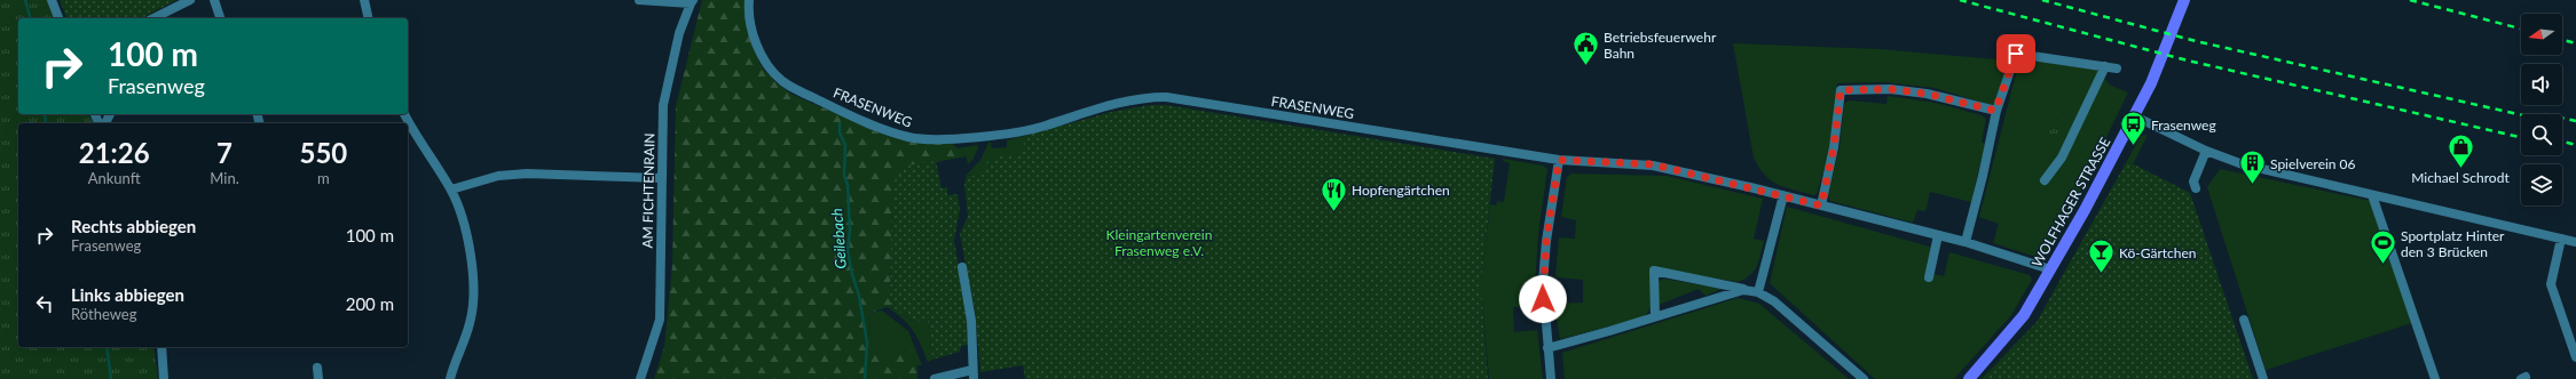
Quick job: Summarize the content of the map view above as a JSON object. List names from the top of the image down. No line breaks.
{"streets":{"main road":["WOLFHAGER STRASSE"],"street":["FRASENWEG","AM FICHTENRAIN"]},"crossings":[["FRASENWEG","WOLFHAGER STRASSE"]],"water":["Geilebach"],"parks":["Kleingartenverein Frasenweg e.V."],"places":{"public building":["Betriebsfeuerwehr Bahn"],"bus stop":["Frasenweg"],"shop":["Michael Schrodt"],"building":["Spielverein 06"],"restaurant":["Hopfengärtchen"],"sports":["Sportplatz Hinter den 3 Brücken"],"bar":["Kö-Gärtchen"]},"north":"left","page":{"turn":["100 m","Frasenweg"],"eta":["21:26","Ankunft","7","Min.","550","m"],"list":[{"name":"Rechts abbiegen","note":"Frasenweg","value":"100 m"},{"name":"Links abbiegen","note":"Rötheweg","value":"200 m"}]}}
